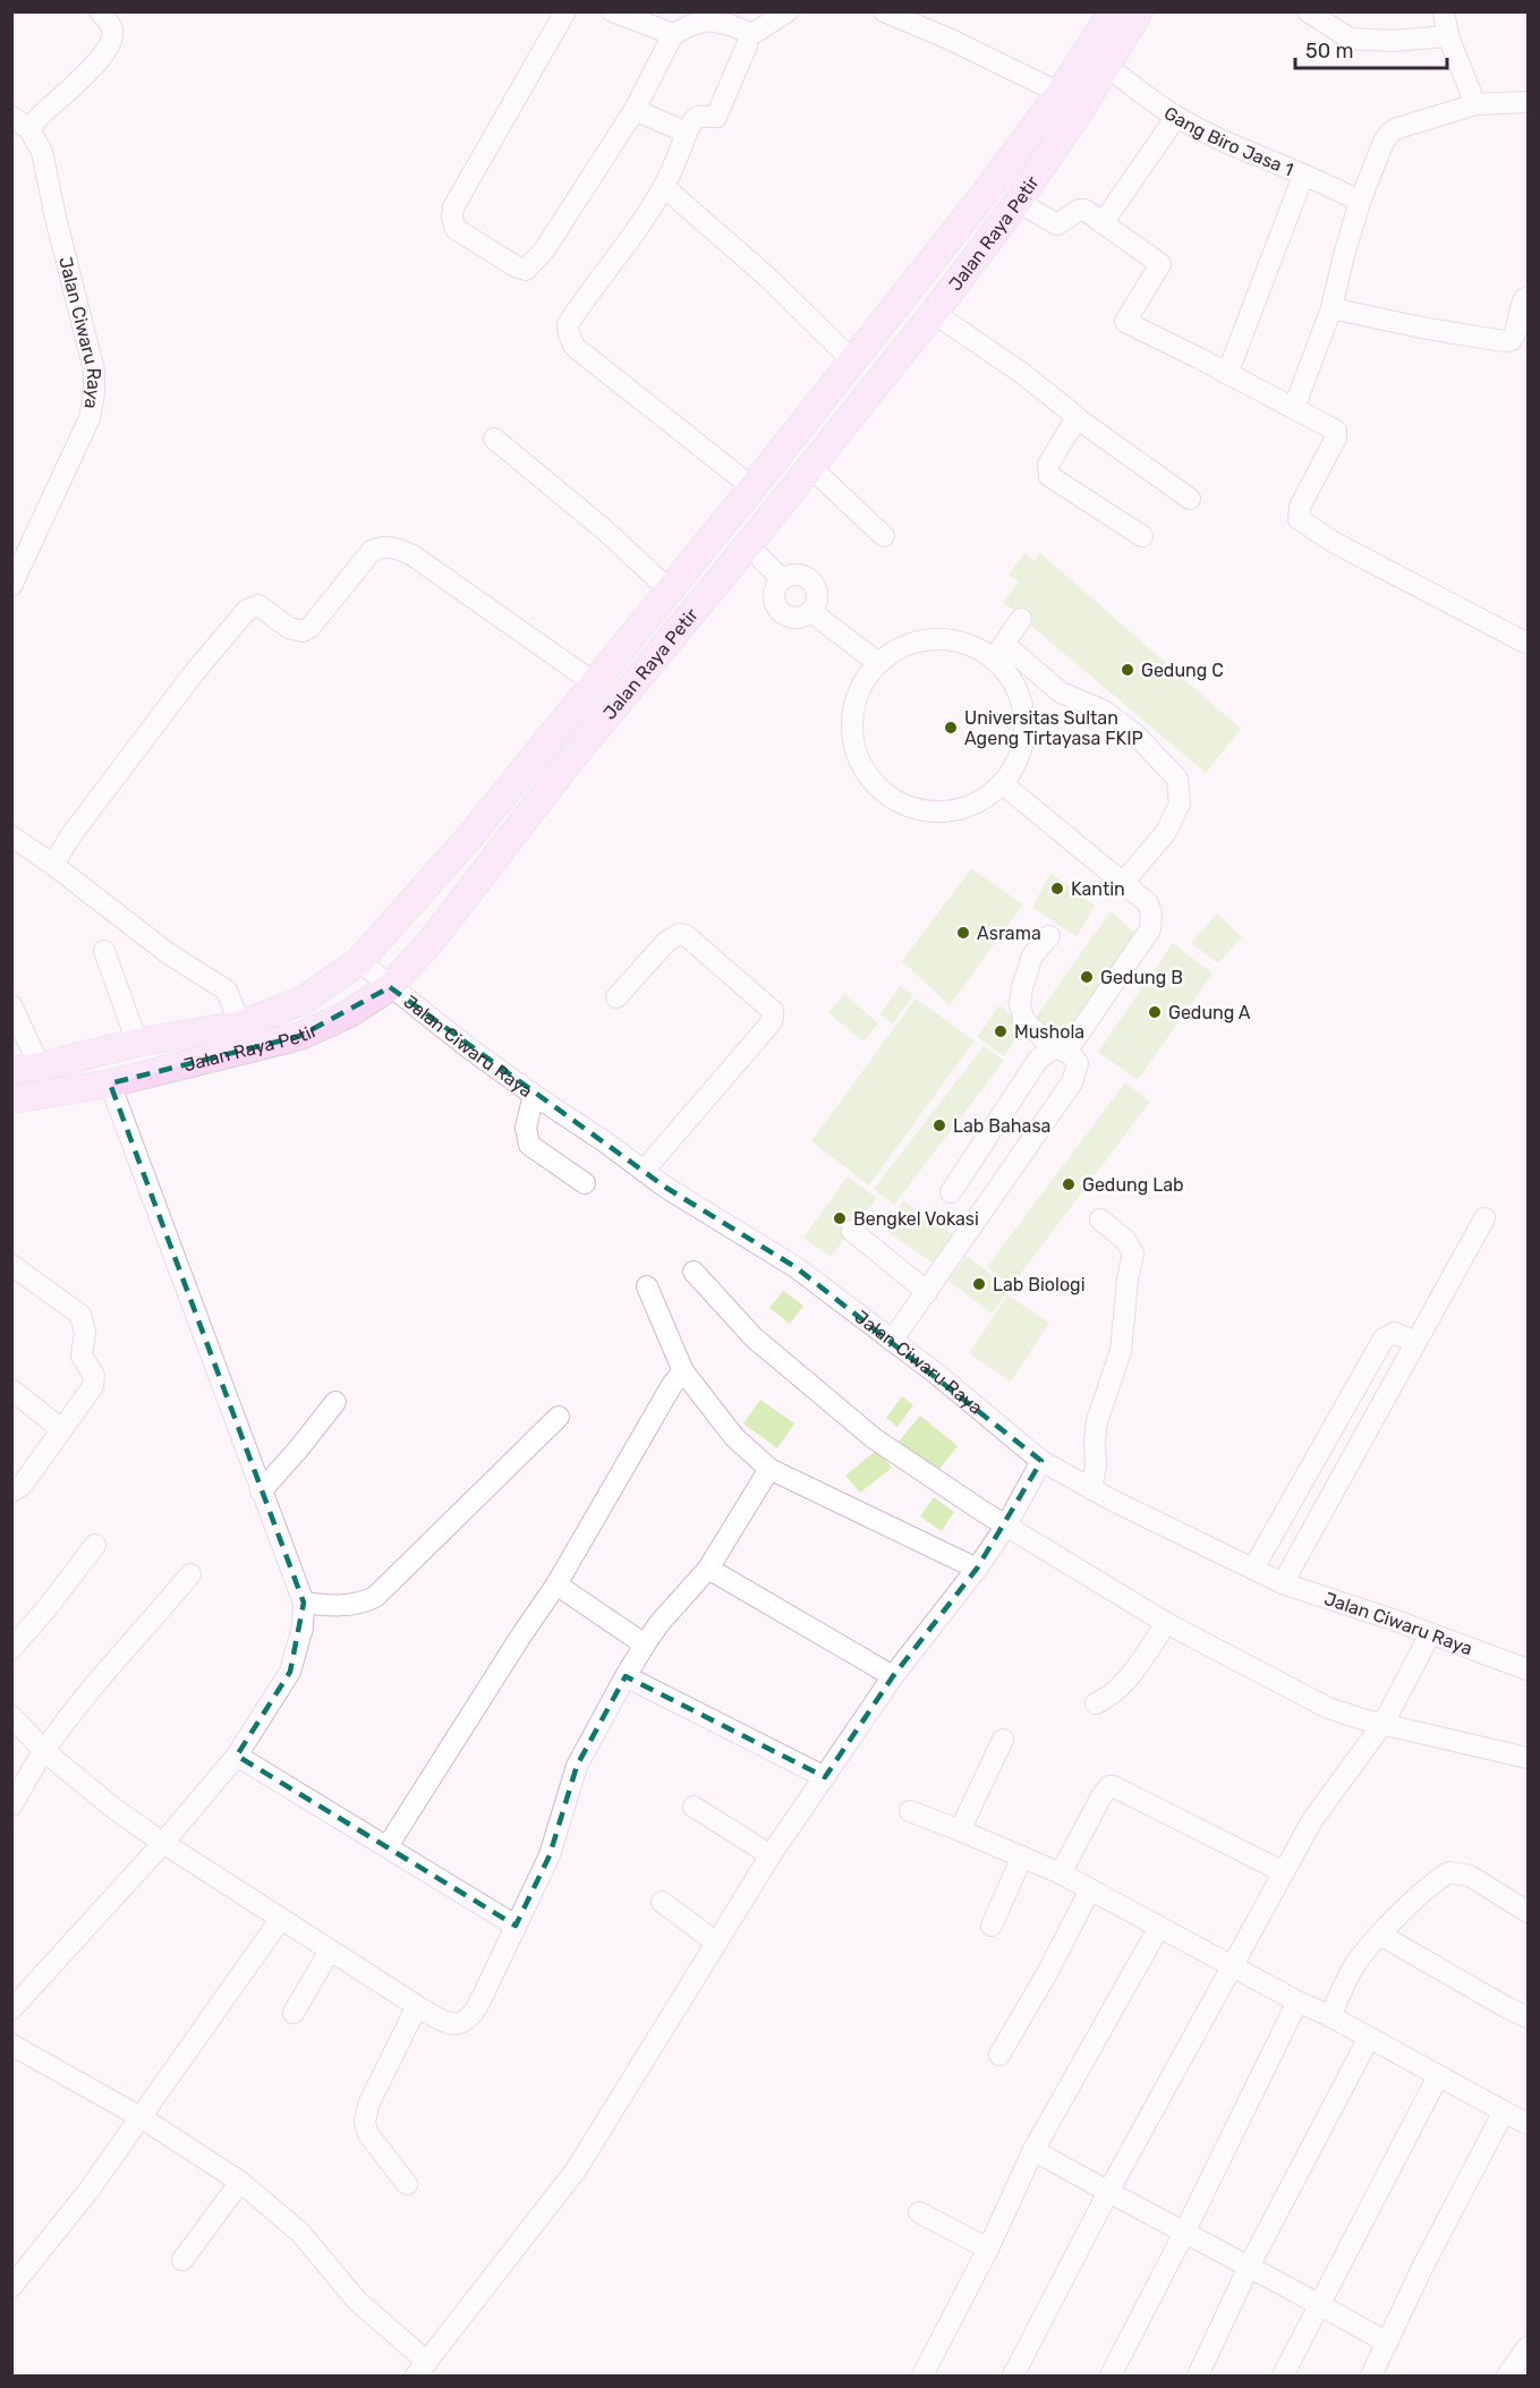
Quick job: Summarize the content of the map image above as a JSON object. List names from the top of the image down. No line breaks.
{"streets":{"main road":["Jalan Raya Petir"],"street":["Gang Biro Jasa 1","Jalan Ciwaru Raya"]},"crossings":[["Gang Biro Jasa 1","Jalan Raya Petir"],["Jalan Raya Petir","Jalan Ciwaru Raya"]],"places":["Gedung C","Universitas Sultan Ageng Tirtayasa FKIP","Kantin","Asrama","Gedung B","Gedung A","Mushola","Lab Bahasa","Gedung Lab","Bengkel Vokasi","Lab Biologi"],"scale_bar":"50 m"}
